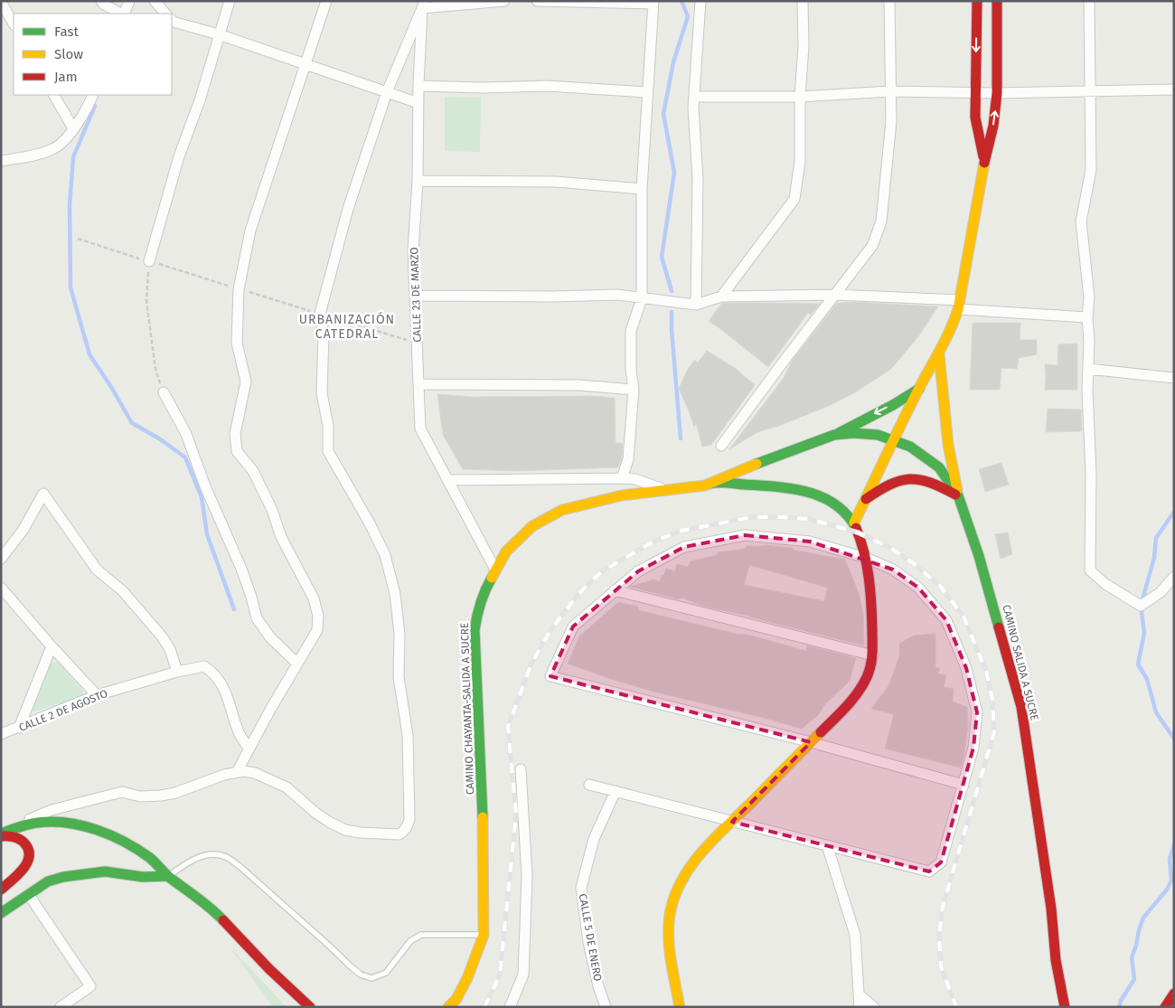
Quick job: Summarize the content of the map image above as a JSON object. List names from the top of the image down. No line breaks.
{"streets":{"main road":["CAMINO SALIDA A SUCRE","CAMINO CHAYANTA-SALIDA A SUCRE"],"street":["CALLE 23 DE MARZO","CALLE 2 DE AGOSTO","CALLE 5 DE ENERO"]},"crossings":[["CALLE 23 DE MARZO","CAMINO CHAYANTA-SALIDA A SUCRE"],["CAMINO SALIDA A SUCRE","CAMINO CHAYANTA-SALIDA A SUCRE"]],"districts":["URBANIZACIÓN CATEDRAL"],"legend":["Fast","Slow","Jam"]}
